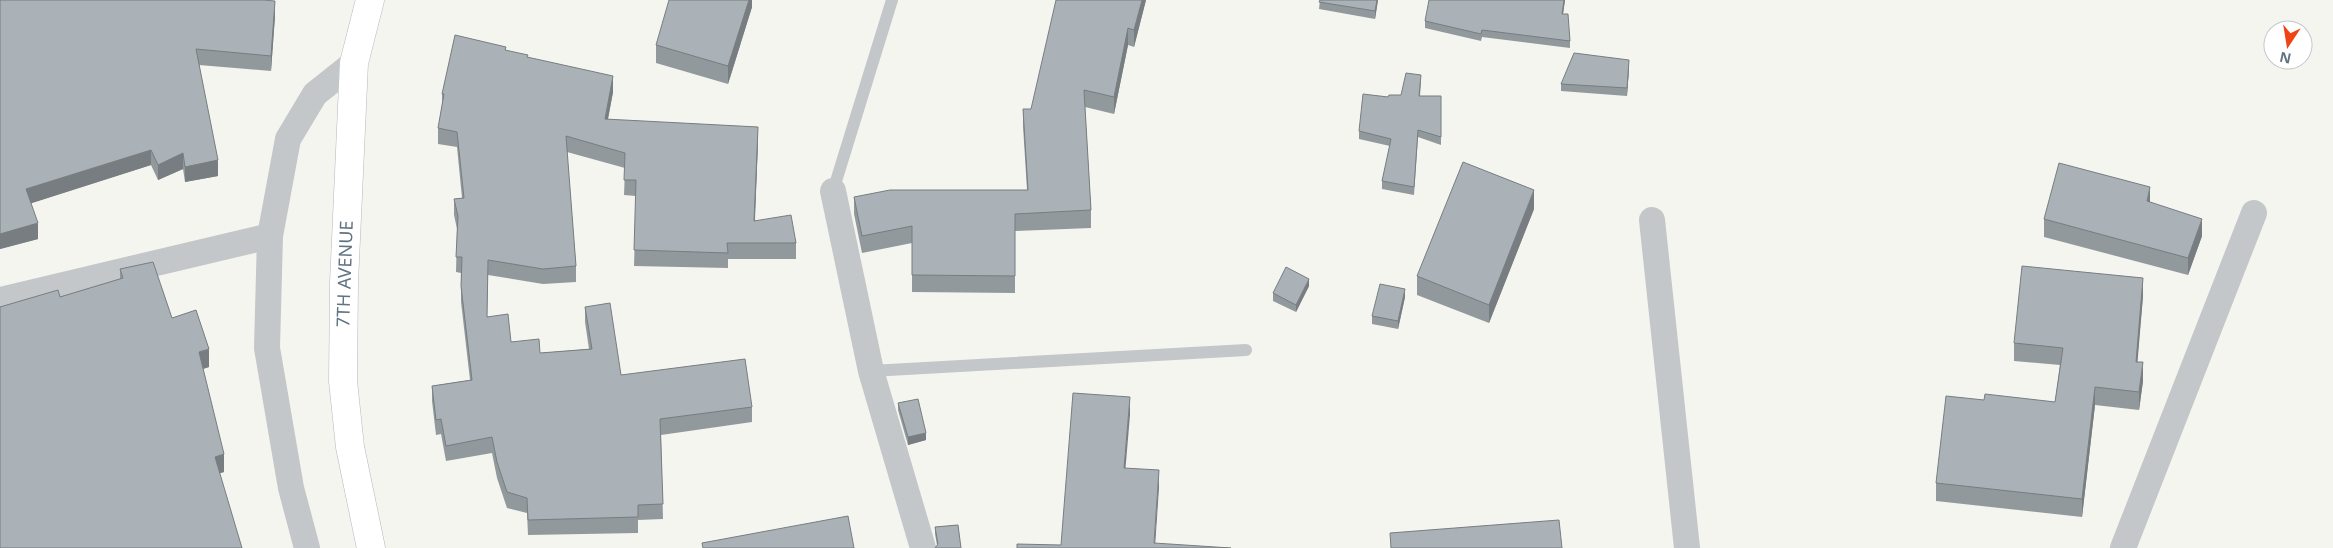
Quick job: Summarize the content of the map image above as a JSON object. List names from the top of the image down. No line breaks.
{"streets":{"main road":["7TH AVENUE"]},"north":"bottom"}
